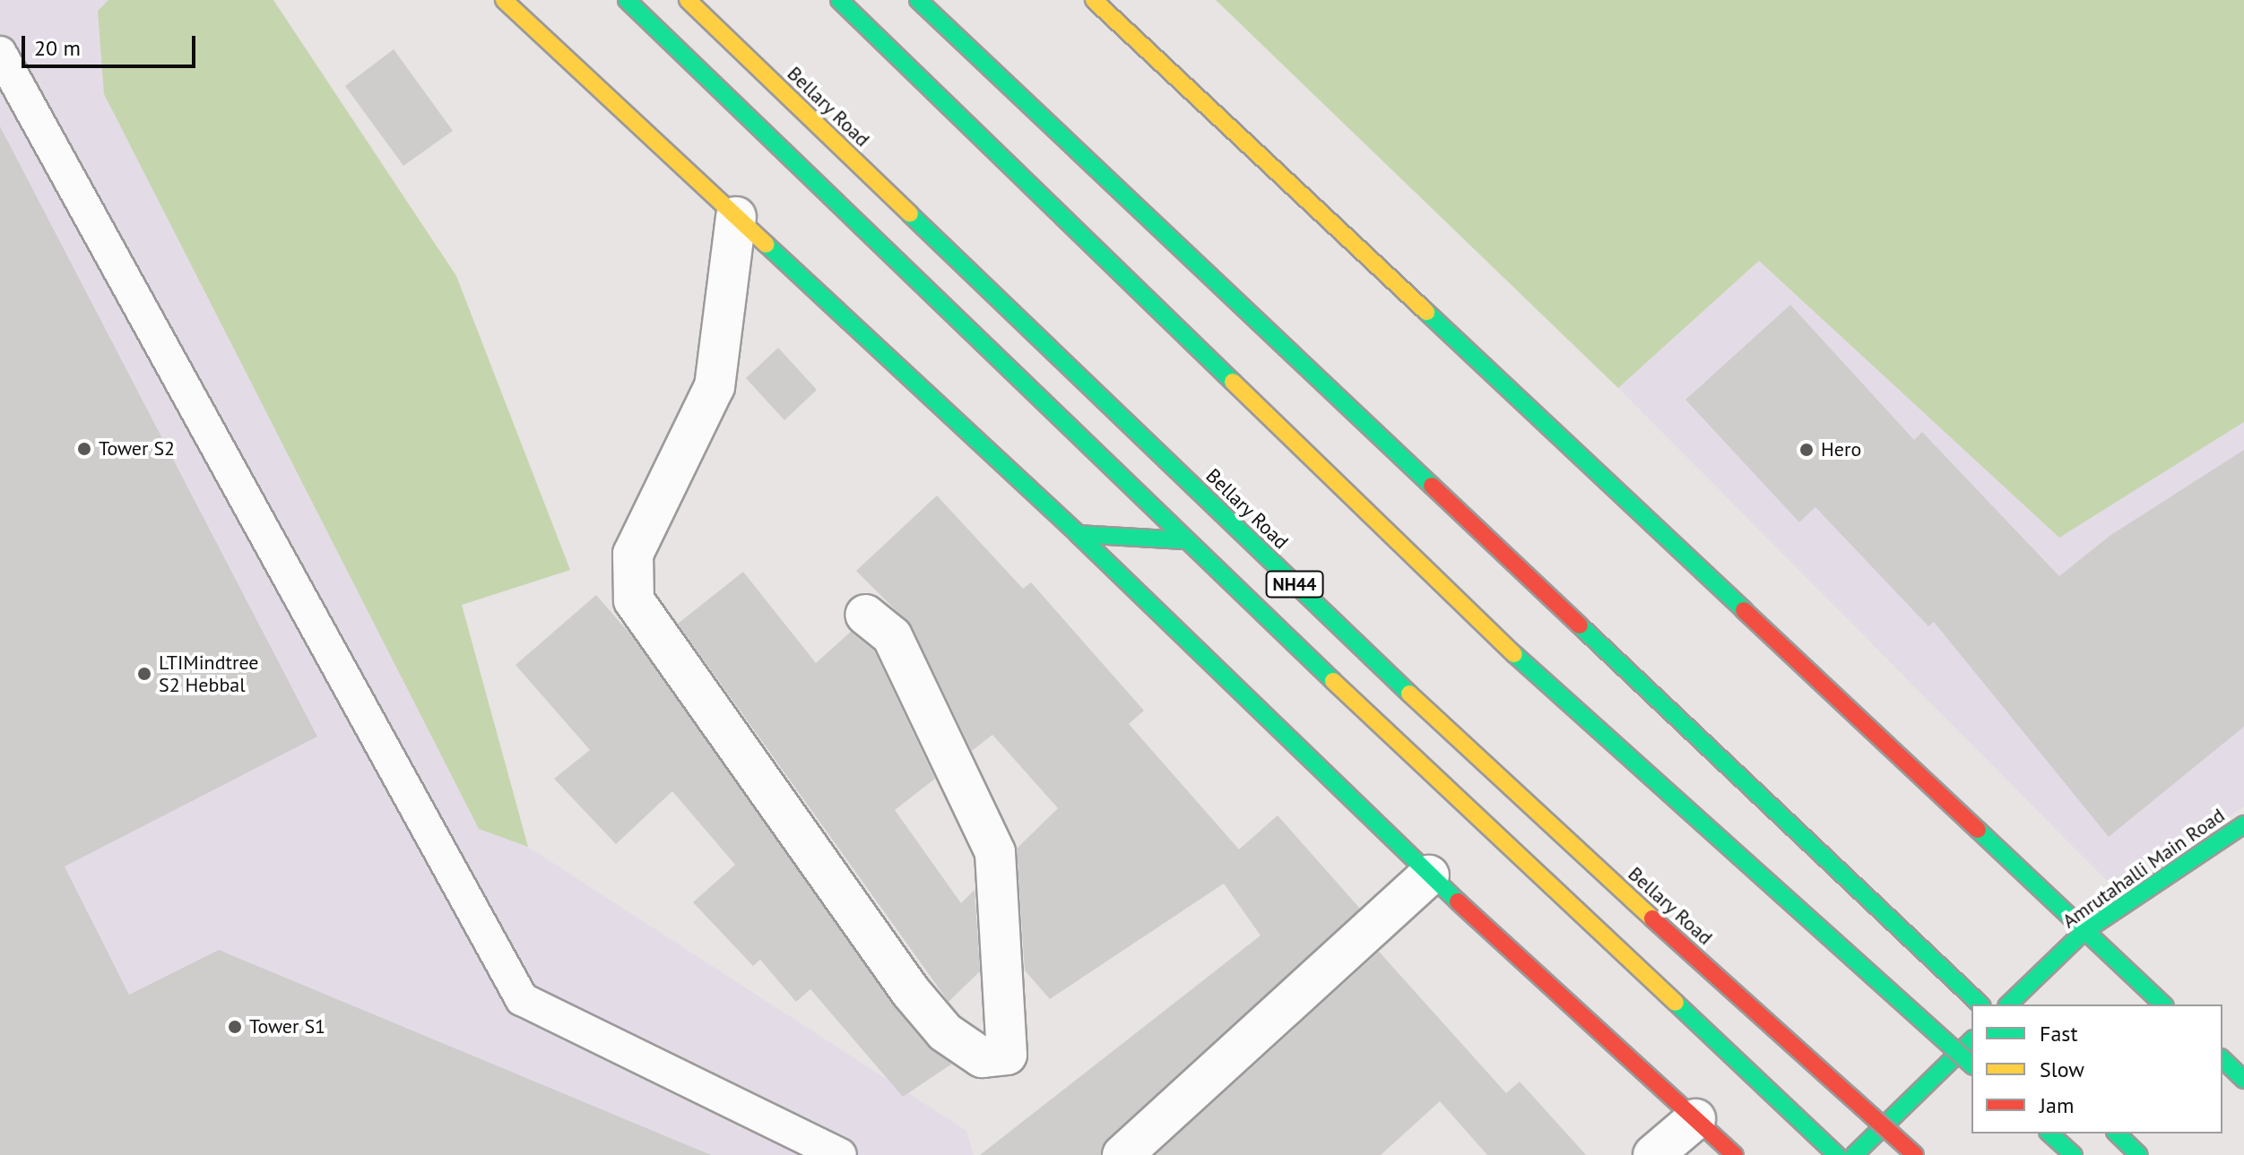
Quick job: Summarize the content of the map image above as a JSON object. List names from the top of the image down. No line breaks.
{"streets":{"main road":["Bellary Road","NH44","Amrutahalli Main Road"]},"places":["Tower S2","Hero","LTIMindtree S2 Hebbal","Tower S1"],"legend":["Fast","Slow","Jam"],"scale_bar":"20 m"}
